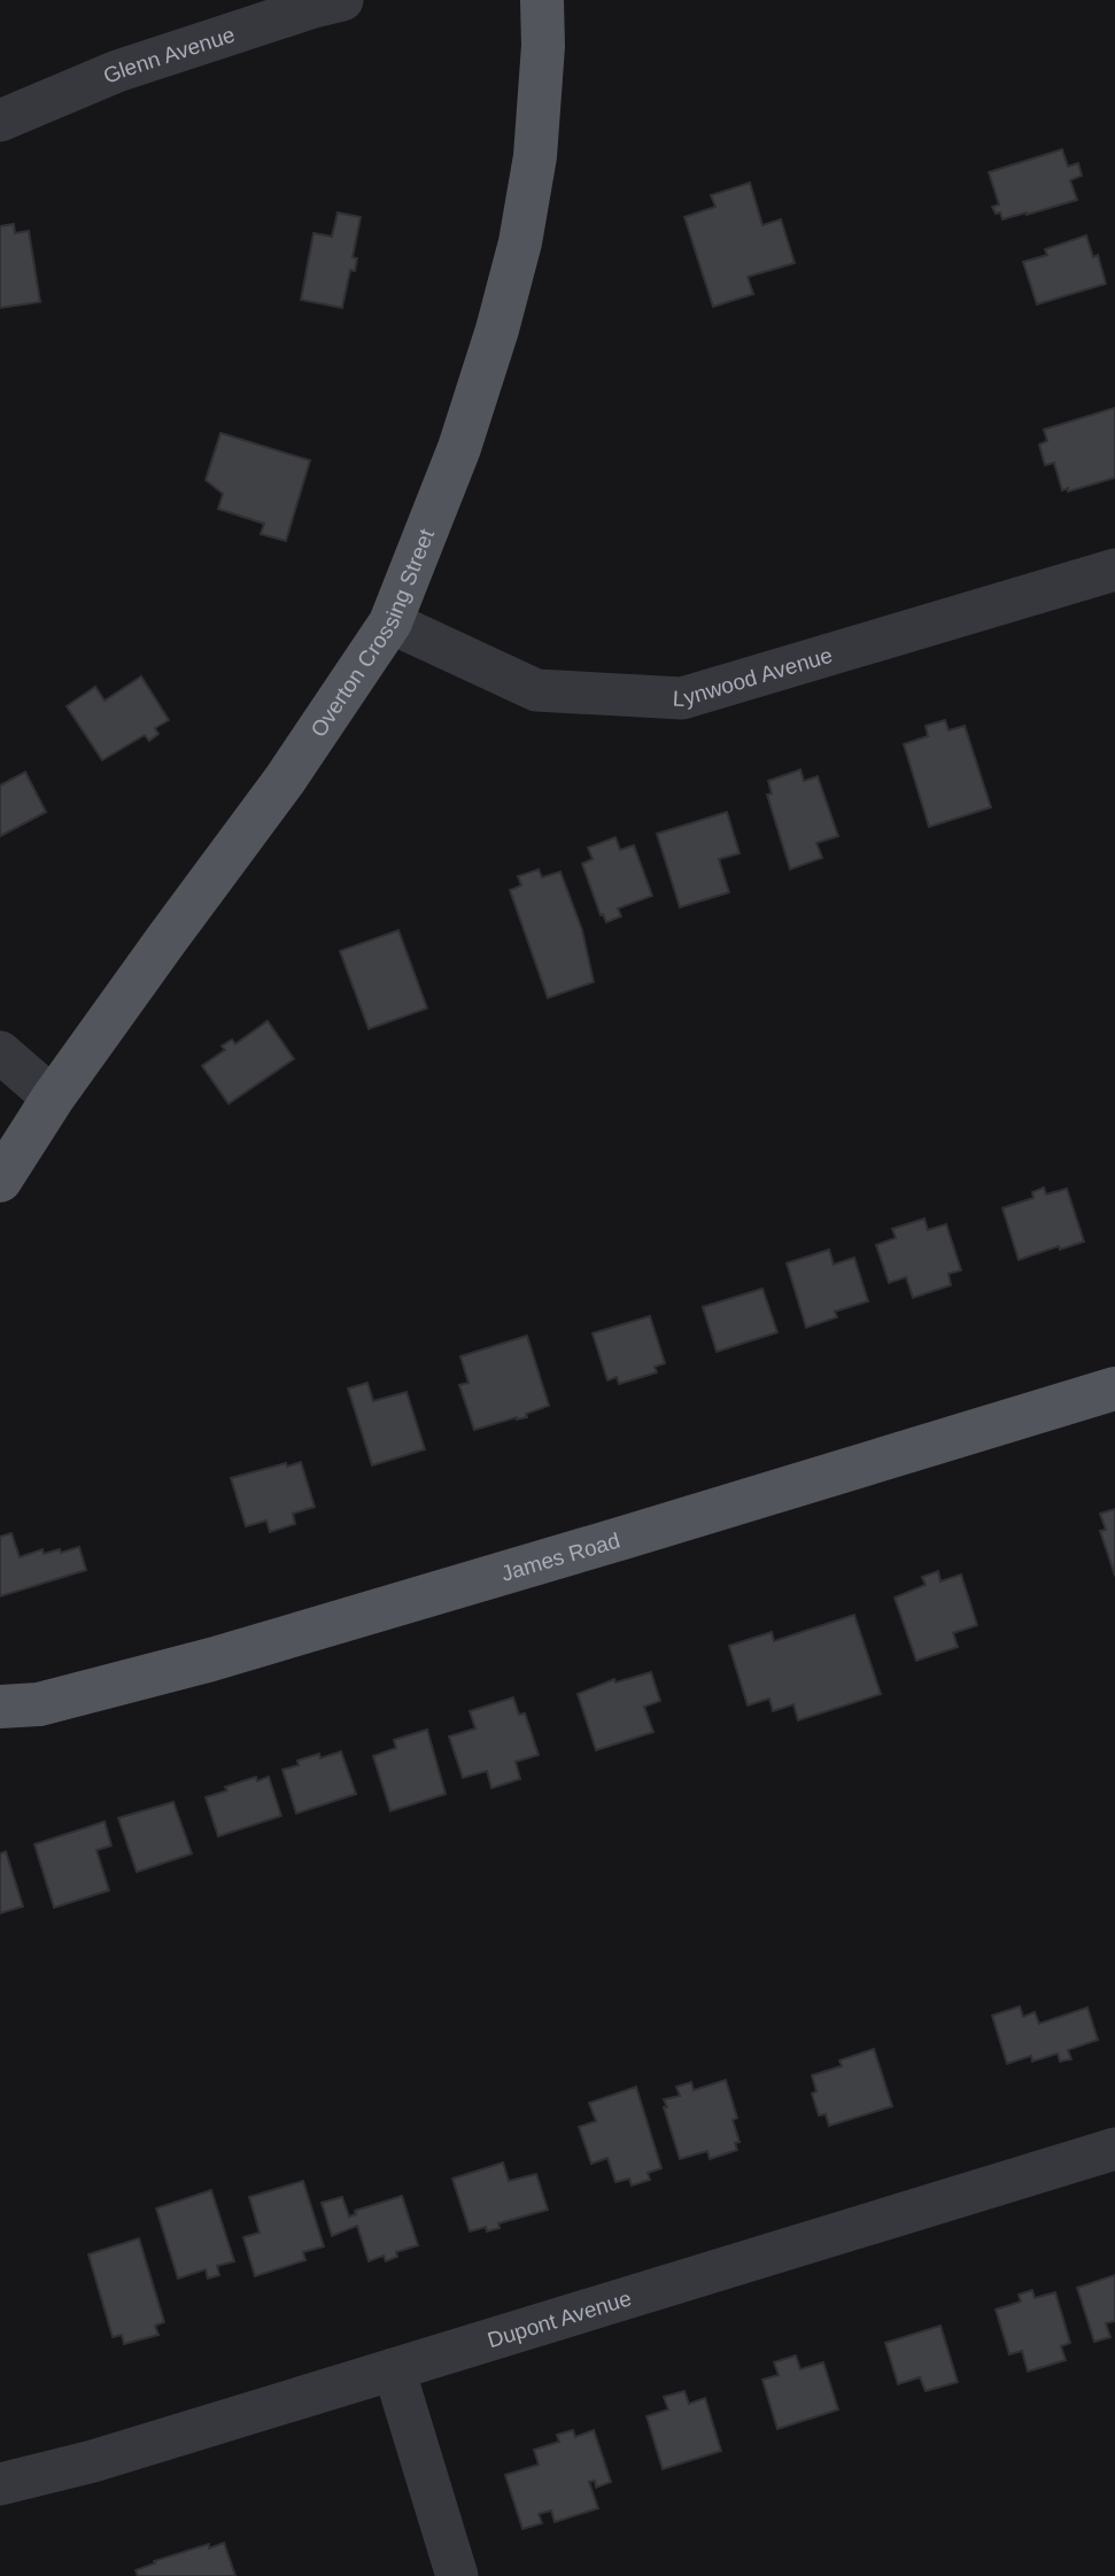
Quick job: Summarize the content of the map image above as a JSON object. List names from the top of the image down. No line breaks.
{"streets":{"main road":["Overton Crossing Street","James Road"],"street":["Glenn Avenue","Lynwood Avenue","Dupont Avenue"]},"crossings":[["Overton Crossing Street","Lynwood Avenue"]]}
